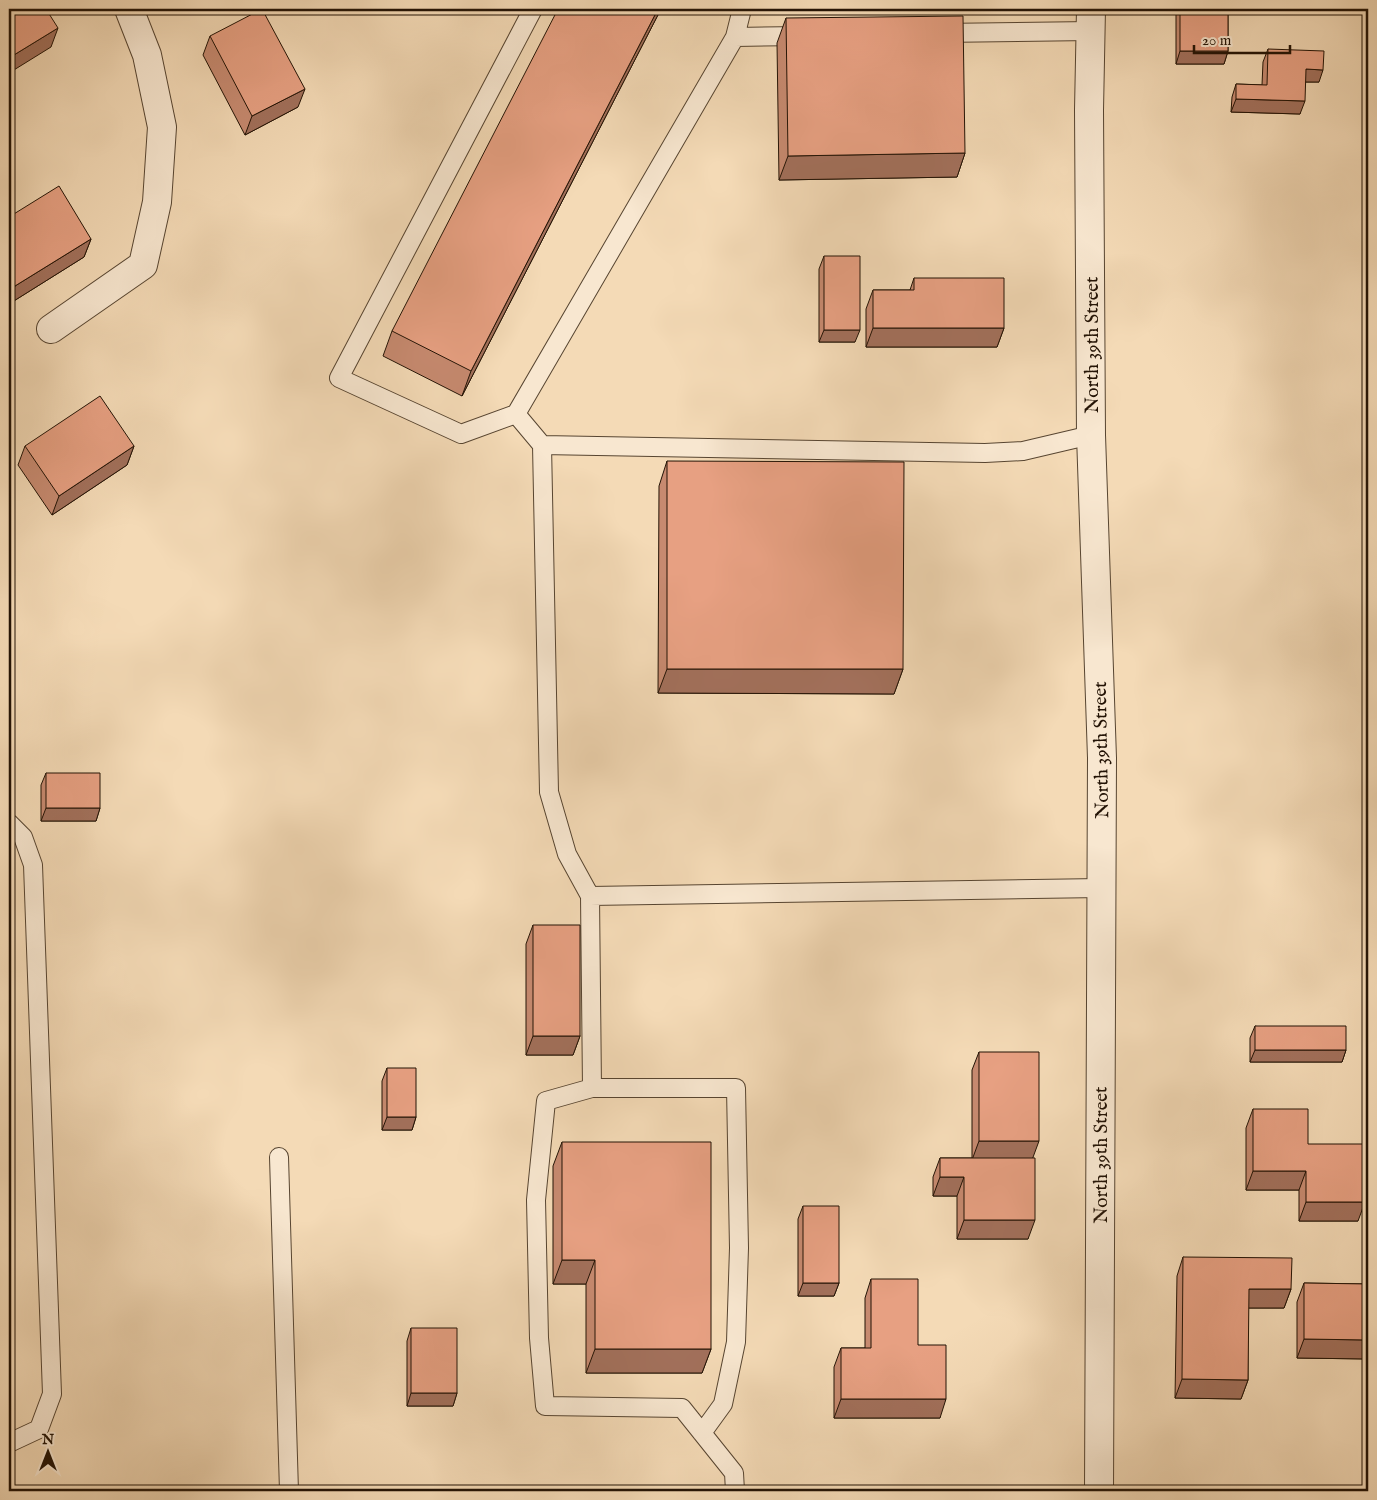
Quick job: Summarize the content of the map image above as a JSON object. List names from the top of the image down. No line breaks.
{"streets":{"street":["North 39th Street"]},"scale_bar":"20 m","north":"top"}
